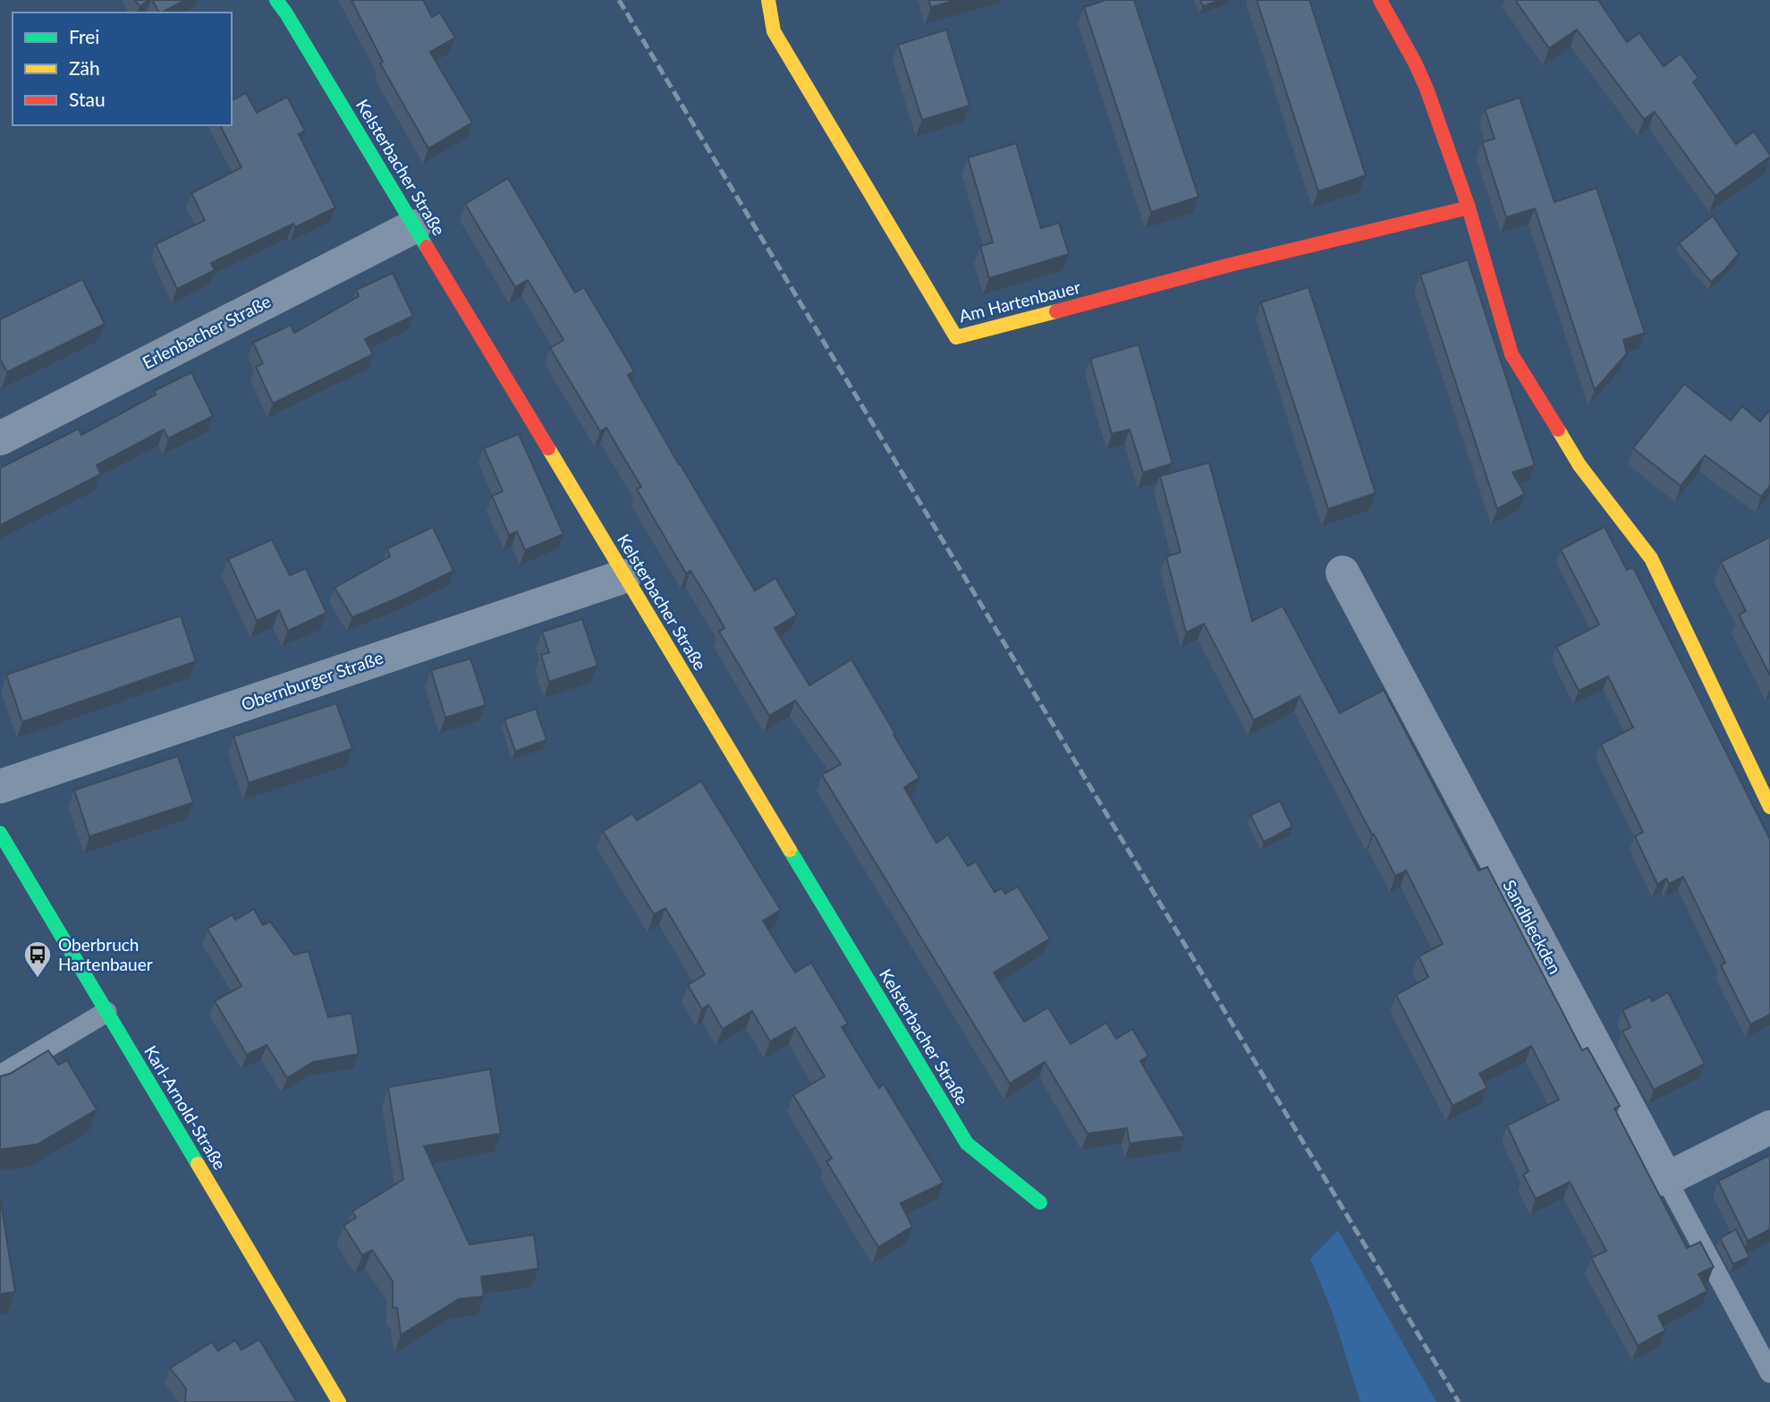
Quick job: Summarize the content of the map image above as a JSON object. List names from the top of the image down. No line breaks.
{"streets":{"street":["Kelsterbacher Straße","Am Hartenbauer","Erlenbacher Straße","Obernburger Straße","Sandbleckden","Karl-Arnold-Straße"]},"crossings":[["Kelsterbacher Straße","Erlenbacher Straße"],["Kelsterbacher Straße","Obernburger Straße"]],"places":{"bus stop":["Oberbruch Hartenbauer"]},"legend":["Frei","Zäh","Stau"]}
